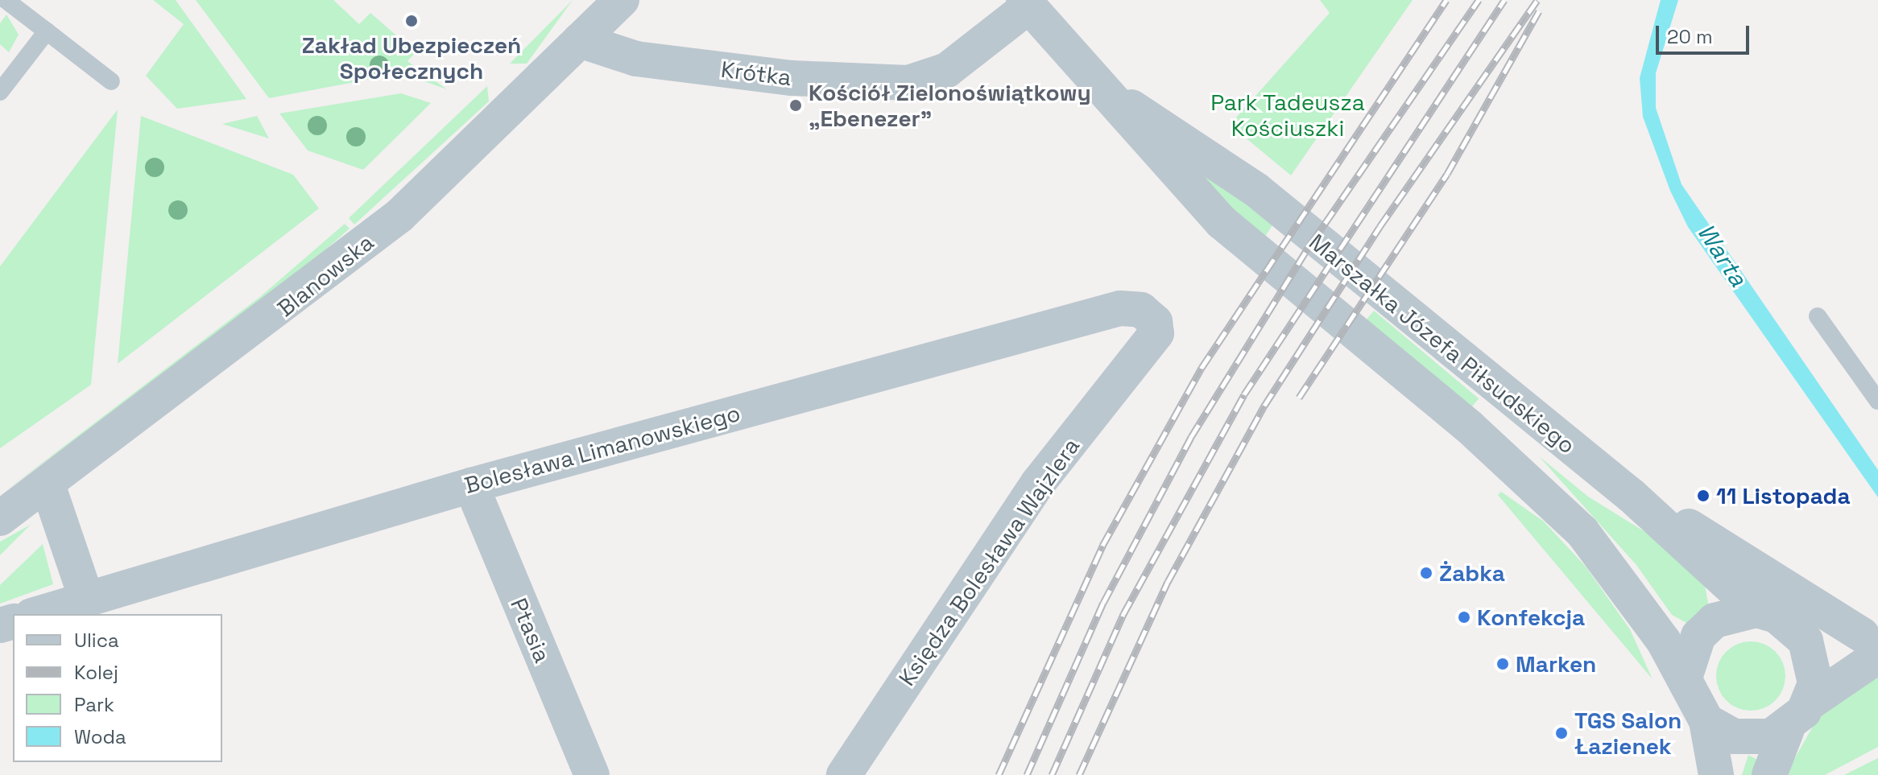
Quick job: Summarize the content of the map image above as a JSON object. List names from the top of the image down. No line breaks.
{"streets":{"street":["Krótka","Blanowska","Marszałka Józefa Piłsudskiego","Bolesława Limanowskiego","Księdza Bolesława Wajzlera","Ptasia"]},"crossings":[["Krótka","Blanowska"],["Krótka","Marszałka Józefa Piłsudskiego"],["Bolesława Limanowskiego","Księdza Bolesława Wajzlera"],["Bolesława Limanowskiego","Ptasia"]],"water":["Warta"],"parks":["Park Tadeusza Kościuszki"],"places":["Zakład Ubezpieczeń Społecznych","Kościół Zielonoświątkowy „Ebenezer”","11 Listopada","Żabka","Konfekcja","Marken","TGS Salon Łazienek"],"legend":["Ulica","Kolej","Park","Woda"],"scale_bar":"20 m"}
